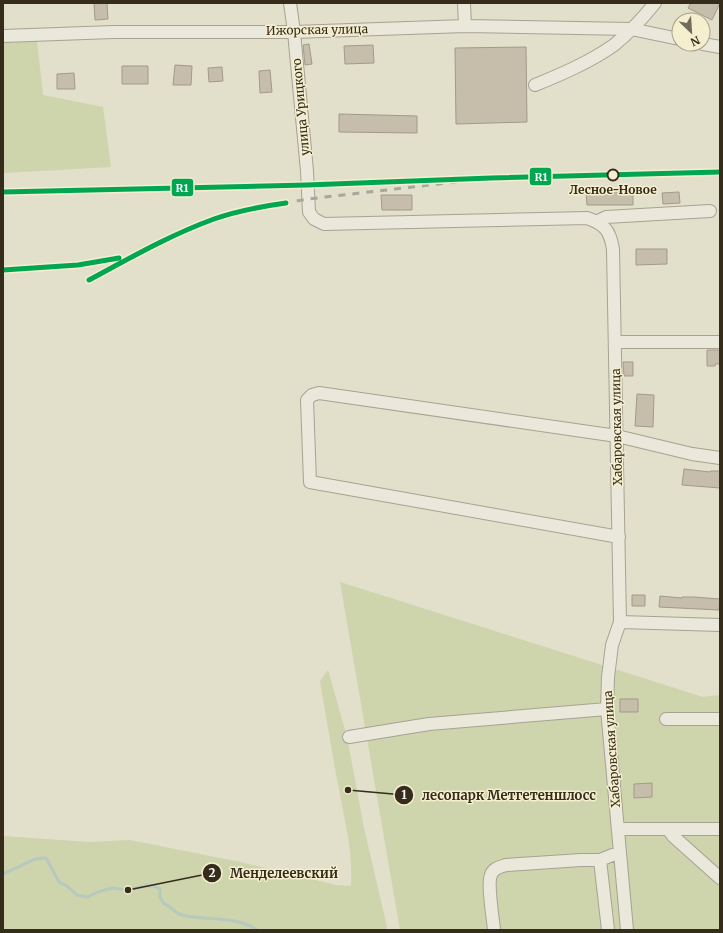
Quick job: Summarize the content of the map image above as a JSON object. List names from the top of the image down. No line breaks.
{"streets":{"street":["Ижорская улица","улица Урицкого","Хабаровская улица"]},"crossings":[["Ижорская улица","улица Урицкого"],["улица Урицкого","Хабаровская улица"]],"places":["Лесное-Новое","лесопарк Метгетеншлосс","Менделеевский"],"lines":["transit line R1"],"north":"bottom right"}
